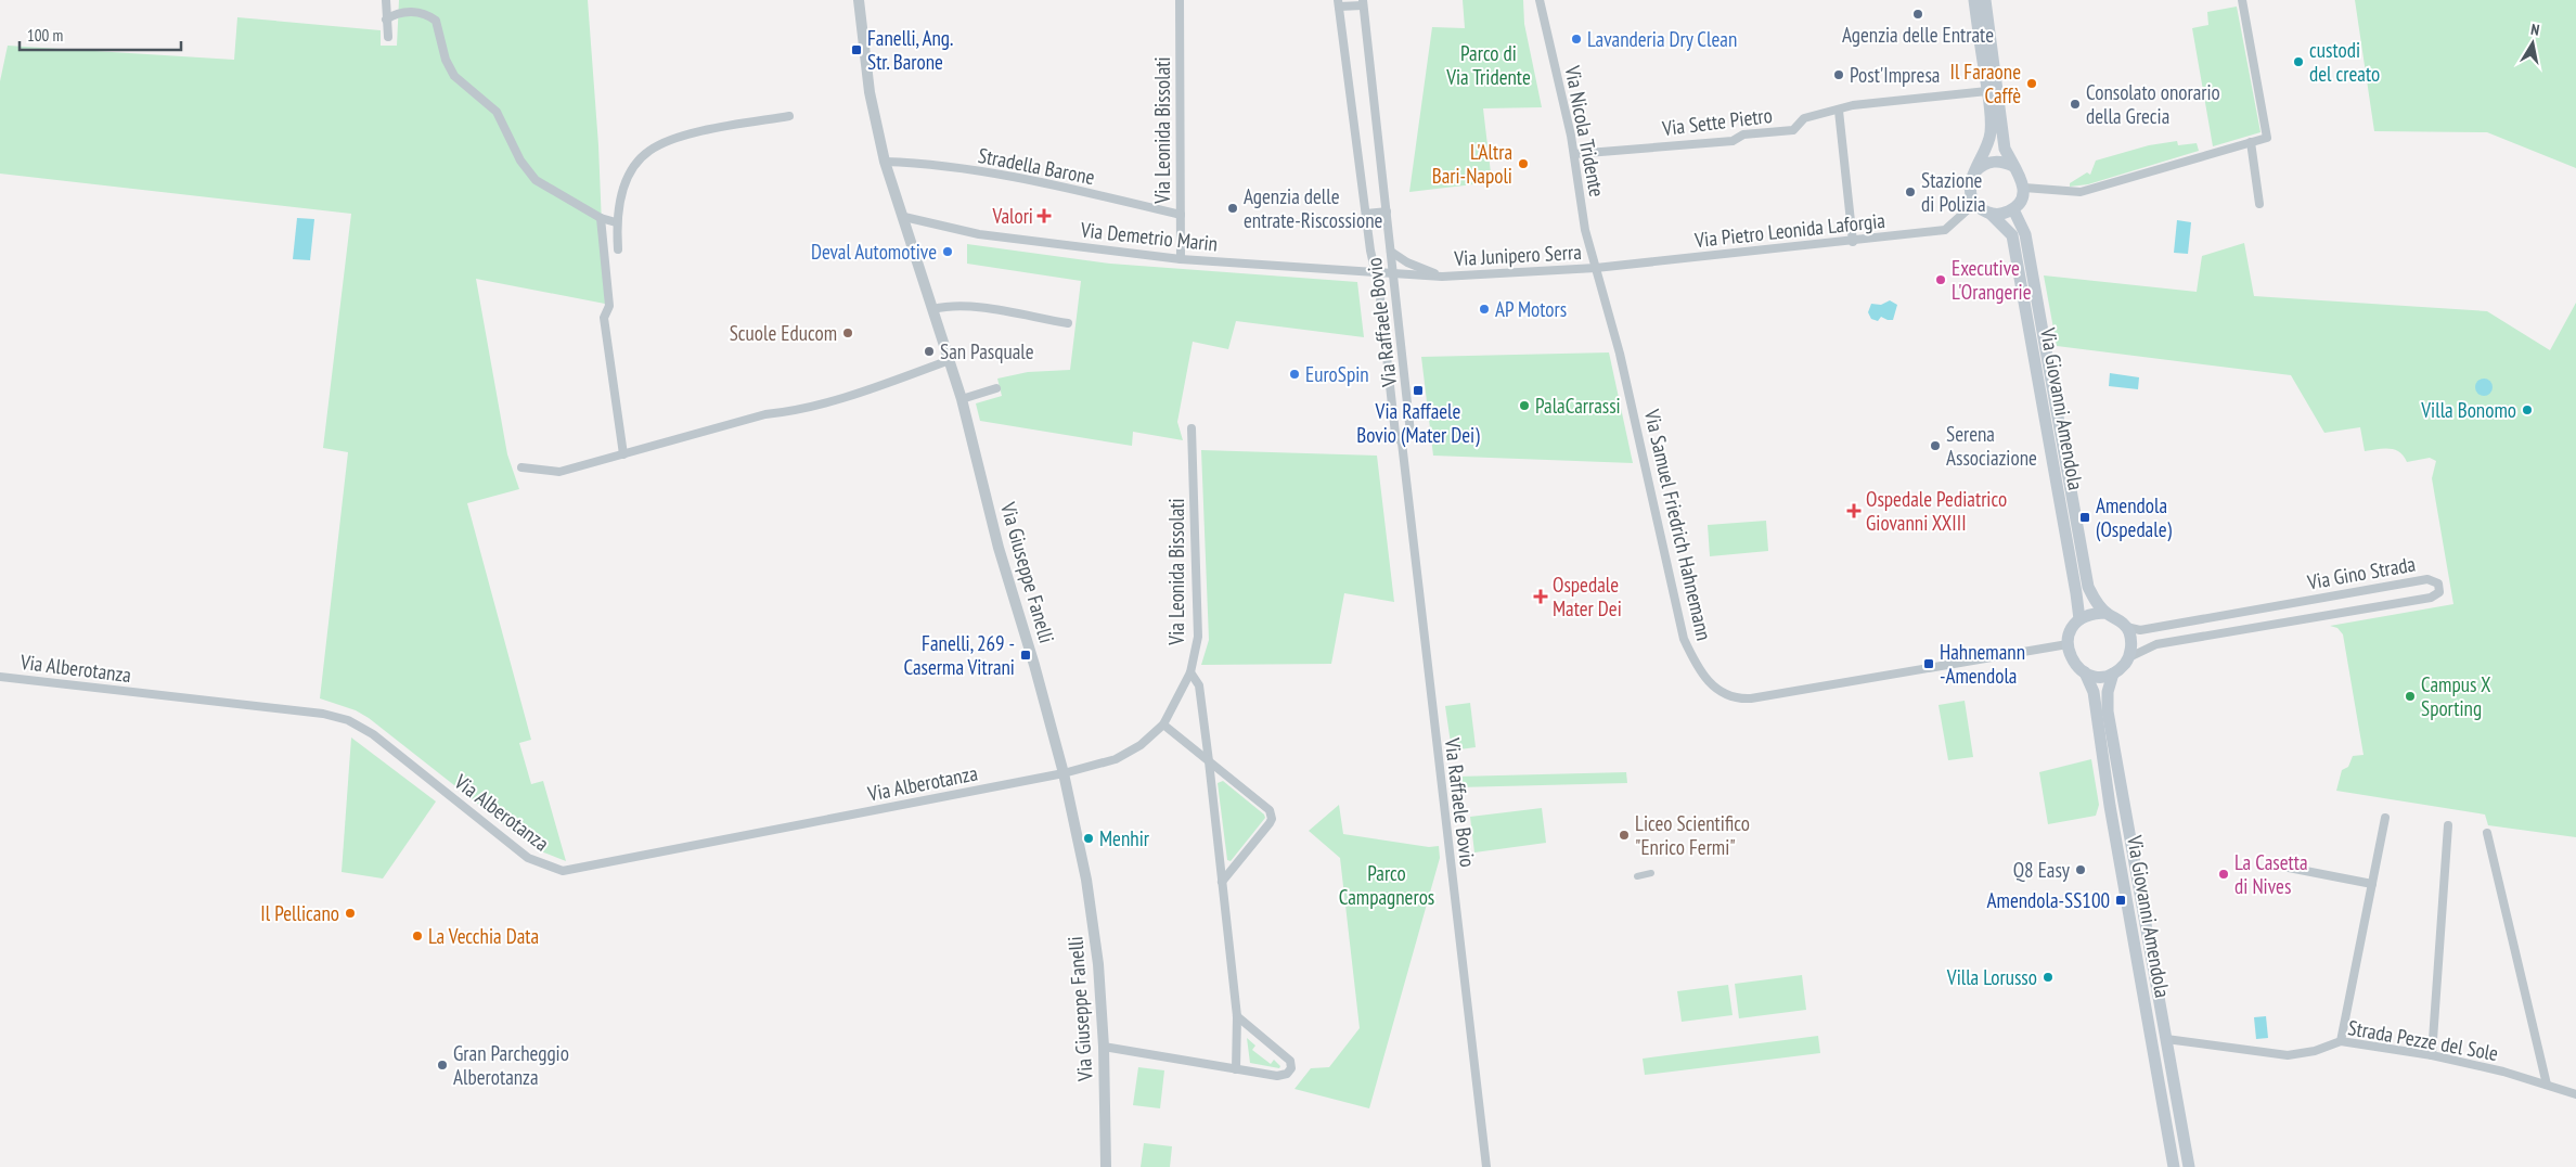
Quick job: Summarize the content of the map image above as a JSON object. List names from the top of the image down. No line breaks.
{"streets":{"main road":["Via Giovanni Amendola"],"street":["Via Sette Pietro","Via Leonida Bissolati","Via Nicola Tridente","Stradella Barone","Via Pietro Leonida Laforgia","Via Demetrio Marin","Via Junipero Serra","Via Raffaele Bovio","Via Samuel Friedrich Hahnemann","Via Giuseppe Fanelli","Via Gino Strada","Via Alberotanza","Strada Pezze del Sole"]},"crossings":[["Via Sette Pietro","Via Nicola Tridente"],["Via Leonida Bissolati","Stradella Barone"],["Via Leonida Bissolati","Via Demetrio Marin"],["Via Leonida Bissolati","Via Giuseppe Fanelli"],["Via Leonida Bissolati","Via Alberotanza"],["Via Nicola Tridente","Via Pietro Leonida Laforgia"],["Via Nicola Tridente","Via Junipero Serra"],["Via Nicola Tridente","Via Samuel Friedrich Hahnemann"],["Stradella Barone","Via Giuseppe Fanelli"],["Via Pietro Leonida Laforgia","Via Junipero Serra"],["Via Pietro Leonida Laforgia","Via Giovanni Amendola"],["Via Pietro Leonida Laforgia","Via Samuel Friedrich Hahnemann"],["Via Demetrio Marin","Via Junipero Serra"],["Via Demetrio Marin","Via Raffaele Bovio"],["Via Demetrio Marin","Via Giuseppe Fanelli"],["Via Junipero Serra","Via Raffaele Bovio"],["Via Junipero Serra","Via Samuel Friedrich Hahnemann"],["Via Giovanni Amendola","Via Samuel Friedrich Hahnemann"],["Via Giovanni Amendola","Via Gino Strada"],["Via Giovanni Amendola","Strada Pezze del Sole"],["Via Samuel Friedrich Hahnemann","Via Gino Strada"],["Via Giuseppe Fanelli","Via Alberotanza"]],"parks":["Parco di Via Tridente","Parco Campagneros"],"places":{"other":["Agenzia delle Entrate","Lavanderia Dry Clean","custodi del creato","Post'Impresa","Il Faraone Caffè","Consolato onorario della Grecia","L'Altra Bari-Napoli","Stazione di Polizia","Agenzia delle entrate-Riscossione","Deval Automotive","Executive L'Orangerie","AP Motors","Scuole Educom","San Pasquale","EuroSpin","PalaCarrassi","Villa Bonomo","Serena Associazione","Campus X Sporting","Liceo Scientifico \"Enrico Fermi\"","Menhir","Q8 Easy","La Casetta di Nives","Il Pellicano","La Vecchia Data","Villa Lorusso","Gran Parcheggio Alberotanza"],"transit":["Fanelli, Ang. Str. Barone","Via Raffaele Bovio (Mater Dei)","Amendola (Ospedale)","Fanelli, 269 - Caserma Vitrani","Hahnemann -Amendola","Amendola-SS100"],"health":["Valori","Ospedale Pediatrico Giovanni XXIII","Ospedale Mater Dei"]},"scale_bar":"100 m","north":"top"}
